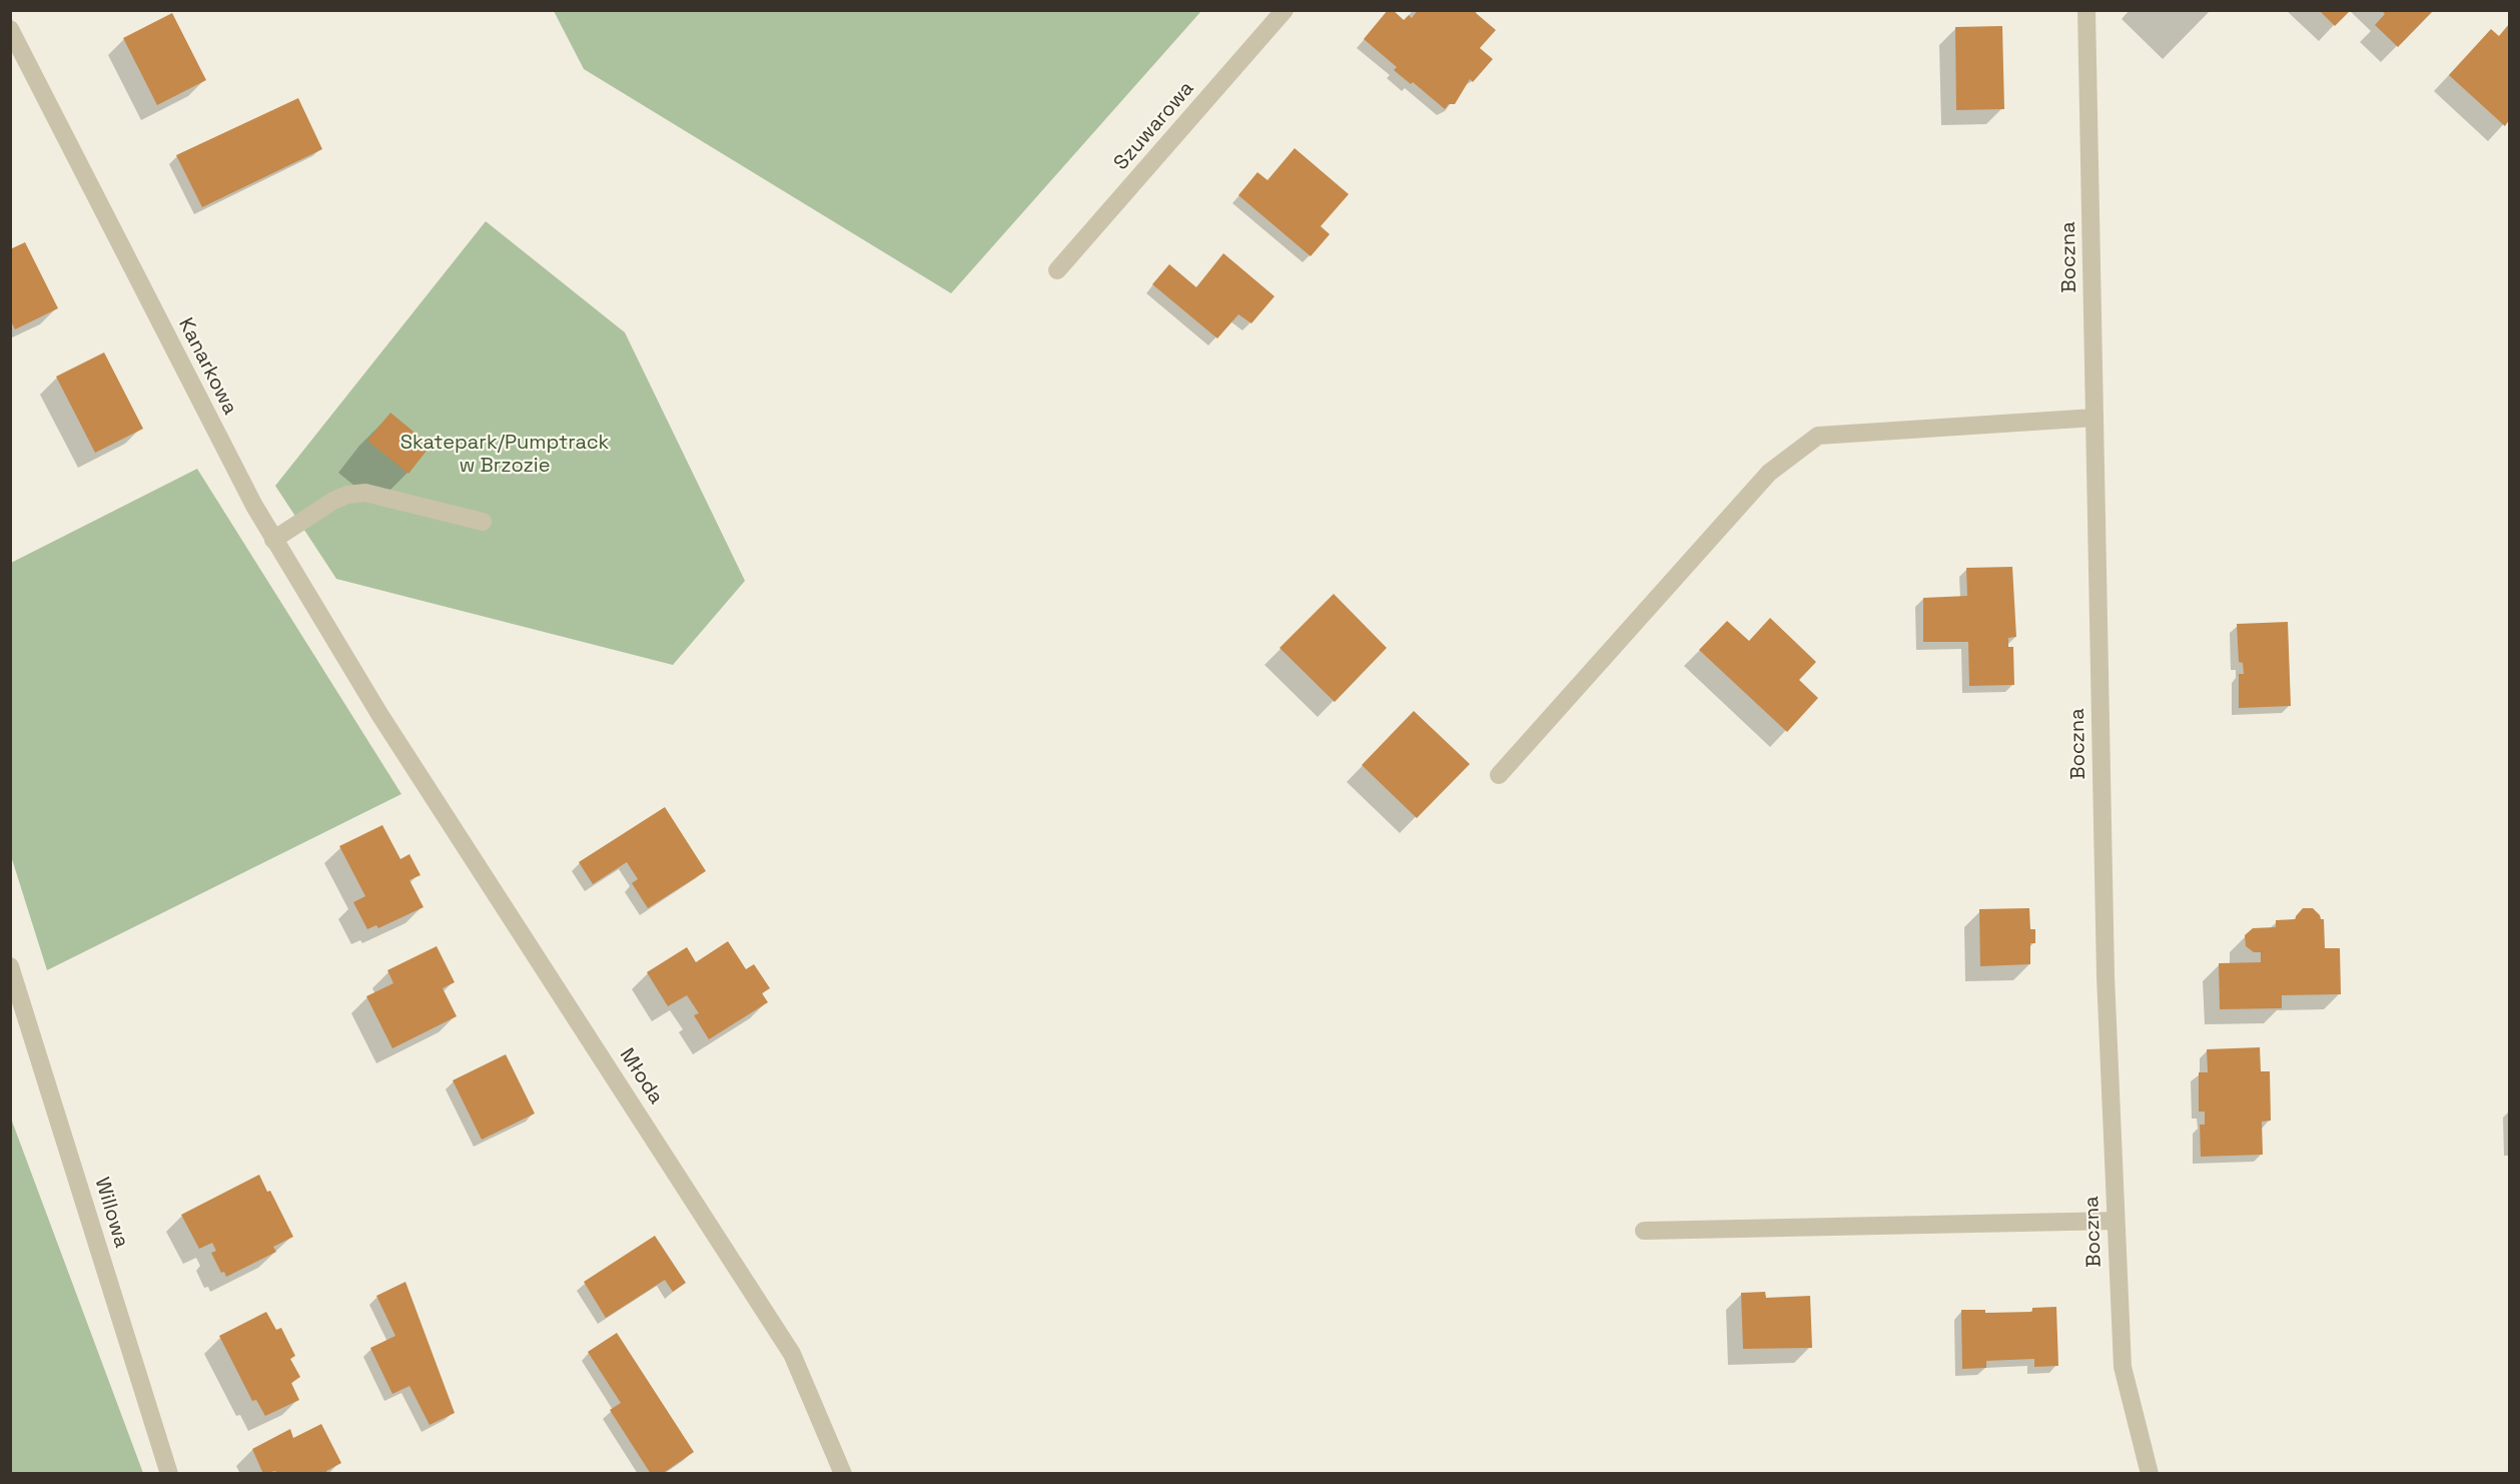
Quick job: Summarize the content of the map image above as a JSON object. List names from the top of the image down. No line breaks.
{"streets":{"street":["Szuwarowa","Boczna","Kanarkowa","Młoda","Willowa"]},"crossings":[["Kanarkowa","Młoda"]],"parks":["Skatepark/Pumptrack w Brzozie"]}
